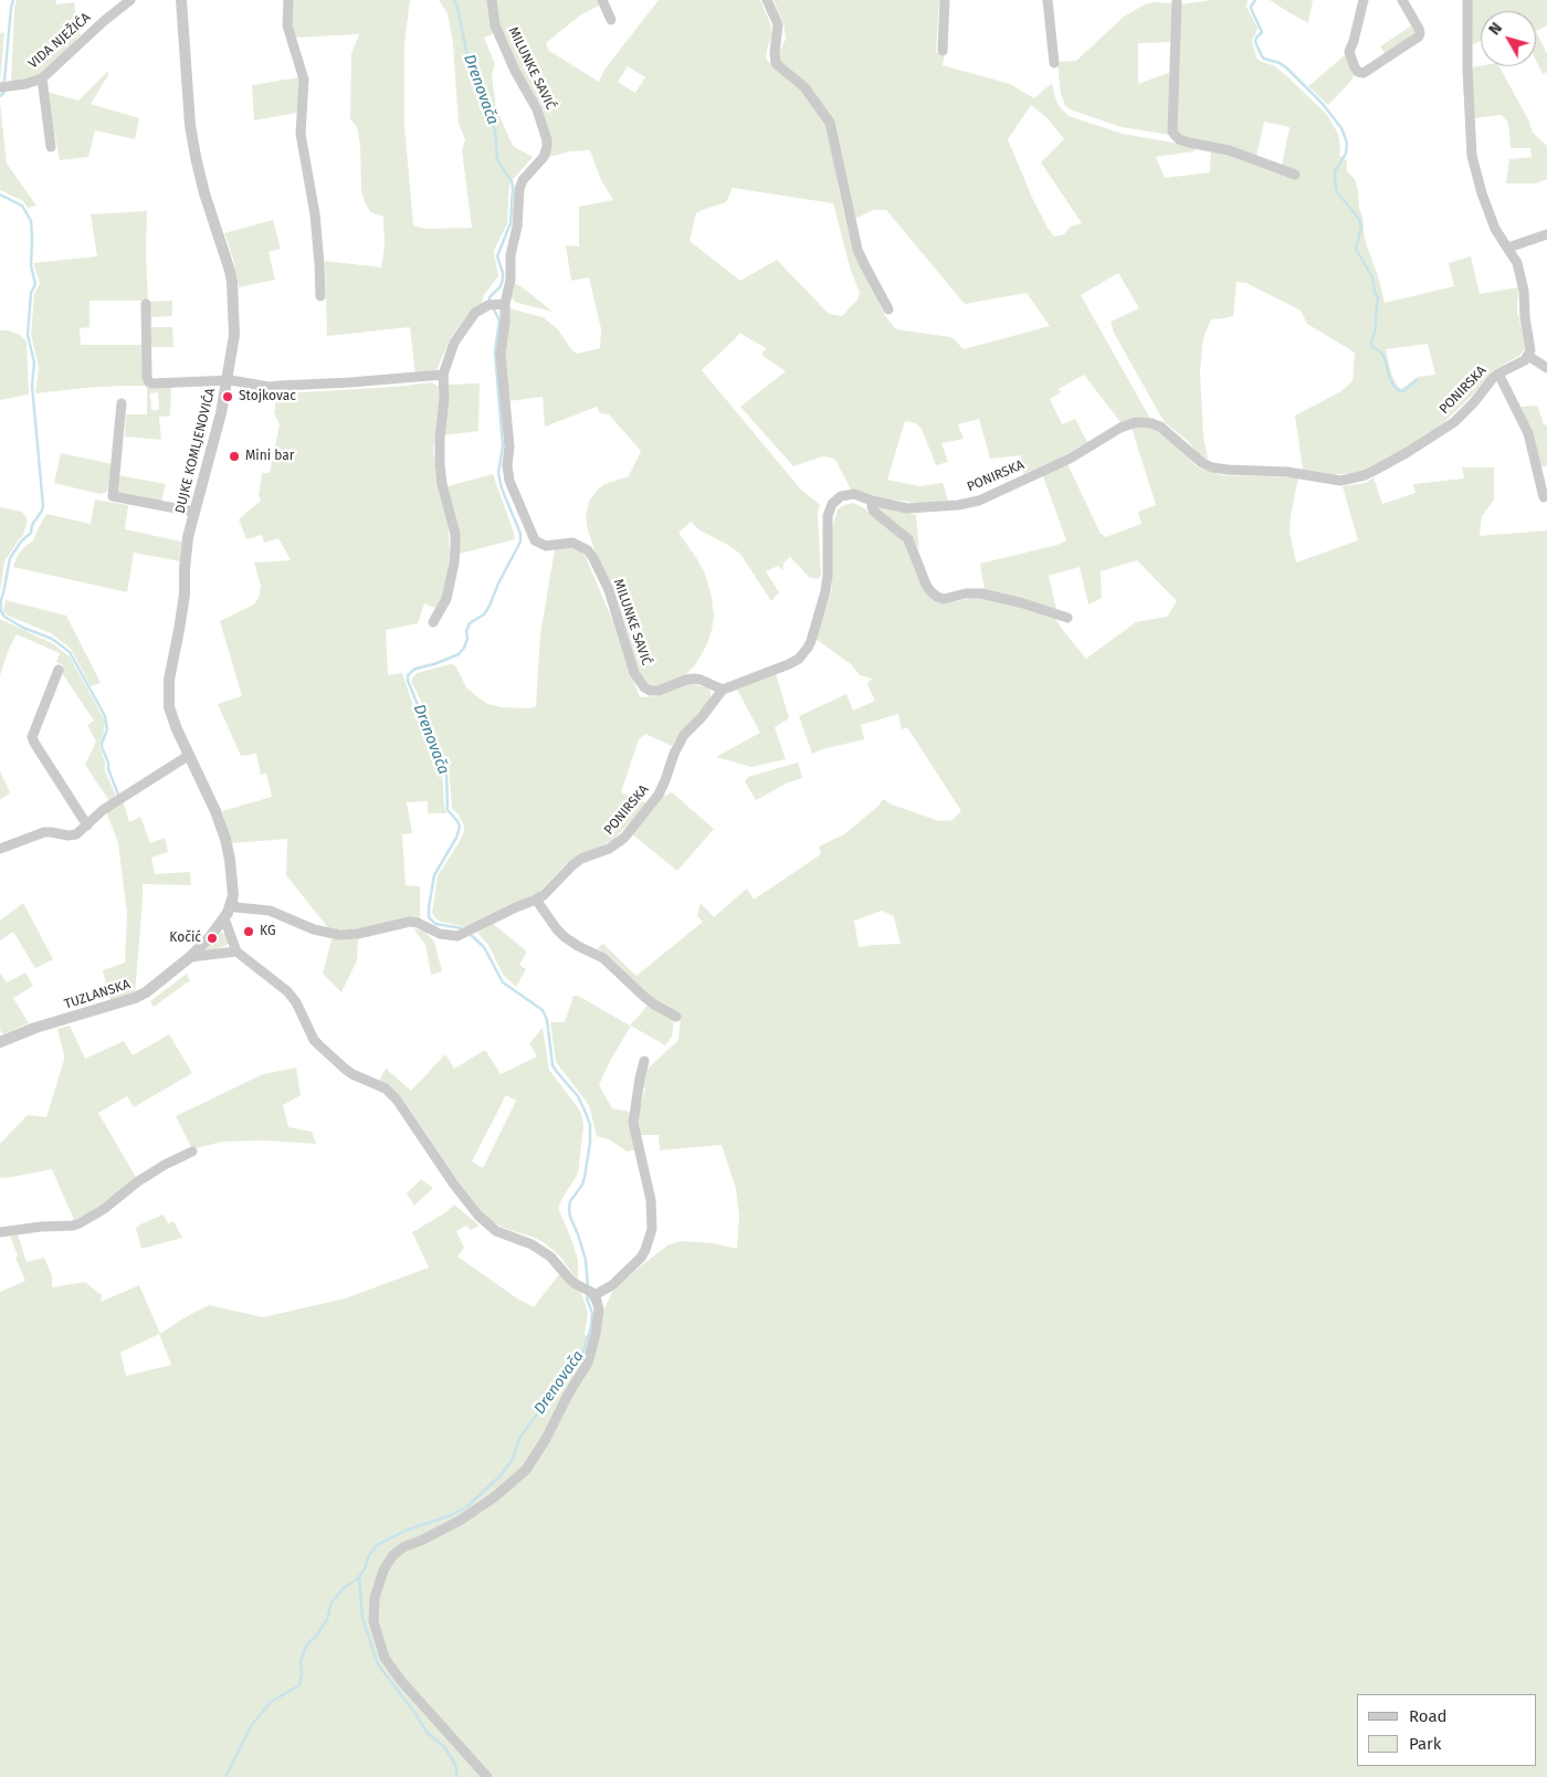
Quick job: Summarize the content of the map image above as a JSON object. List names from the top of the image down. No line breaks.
{"streets":{"street":["VIDA NJEŽIĆA","MILUNKE SAVIĆ","PONIRSKA","DUJKE KOMLJENOVIĆA","TUZLANSKA"]},"crossings":[["MILUNKE SAVIĆ","PONIRSKA"],["PONIRSKA","DUJKE KOMLJENOVIĆA"],["PONIRSKA","TUZLANSKA"],["DUJKE KOMLJENOVIĆA","TUZLANSKA"]],"water":["Drenovača"],"places":["Stojkovac","Mini bar","KG","Kočić"],"legend":["Road","Park"],"north":"top left"}
